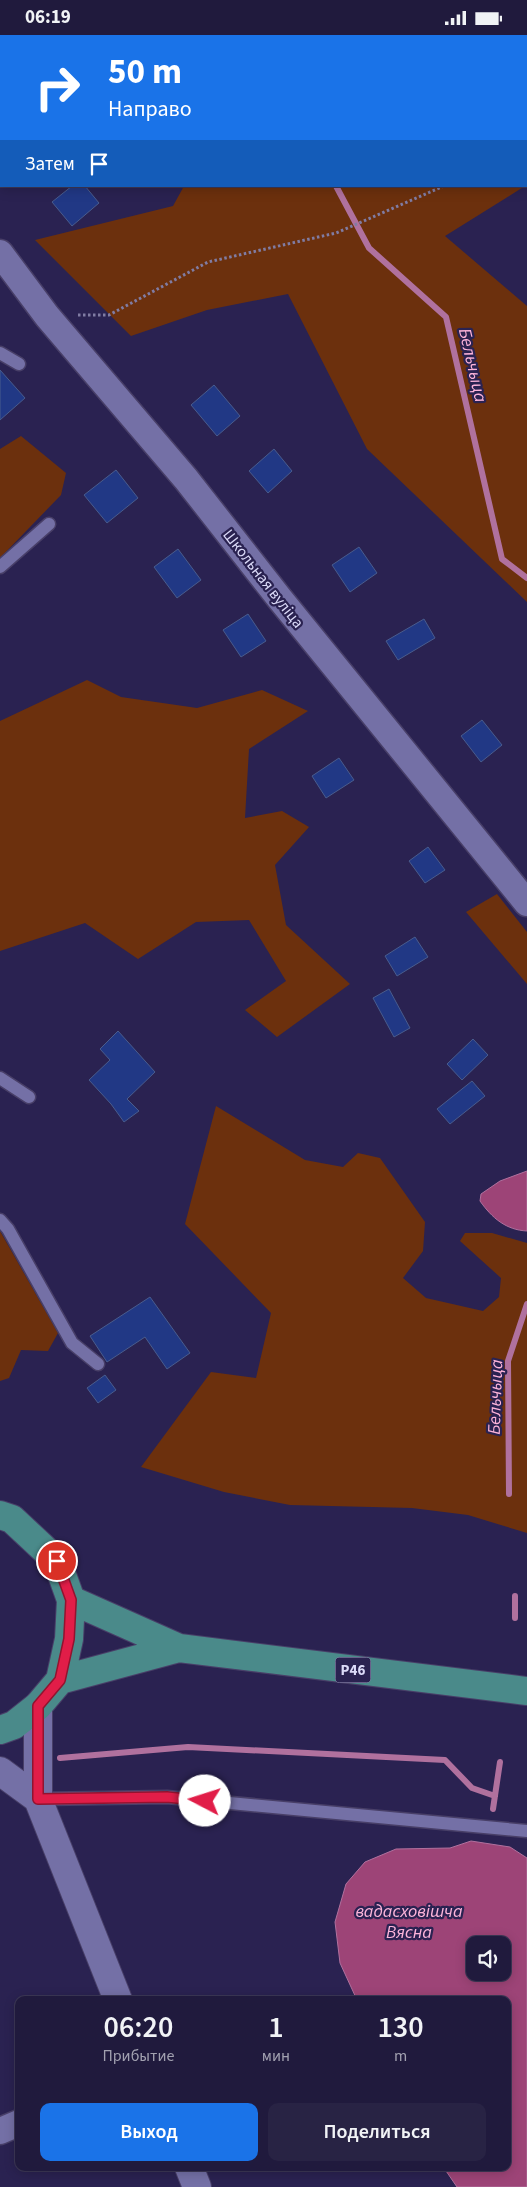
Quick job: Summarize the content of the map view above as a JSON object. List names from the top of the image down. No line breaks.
{"streets":{"main road":["Р46"],"street":["Школьная вуліца"]},"water":["Бельчыца","вадасховішча Вясна"],"page":{"status":"06:19","turn":["50 m","Направо"],"then":"Затем","eta":["06:20","Прибытие","1","мин","130","m"],"buttons":["Выход","Поделиться"]}}
